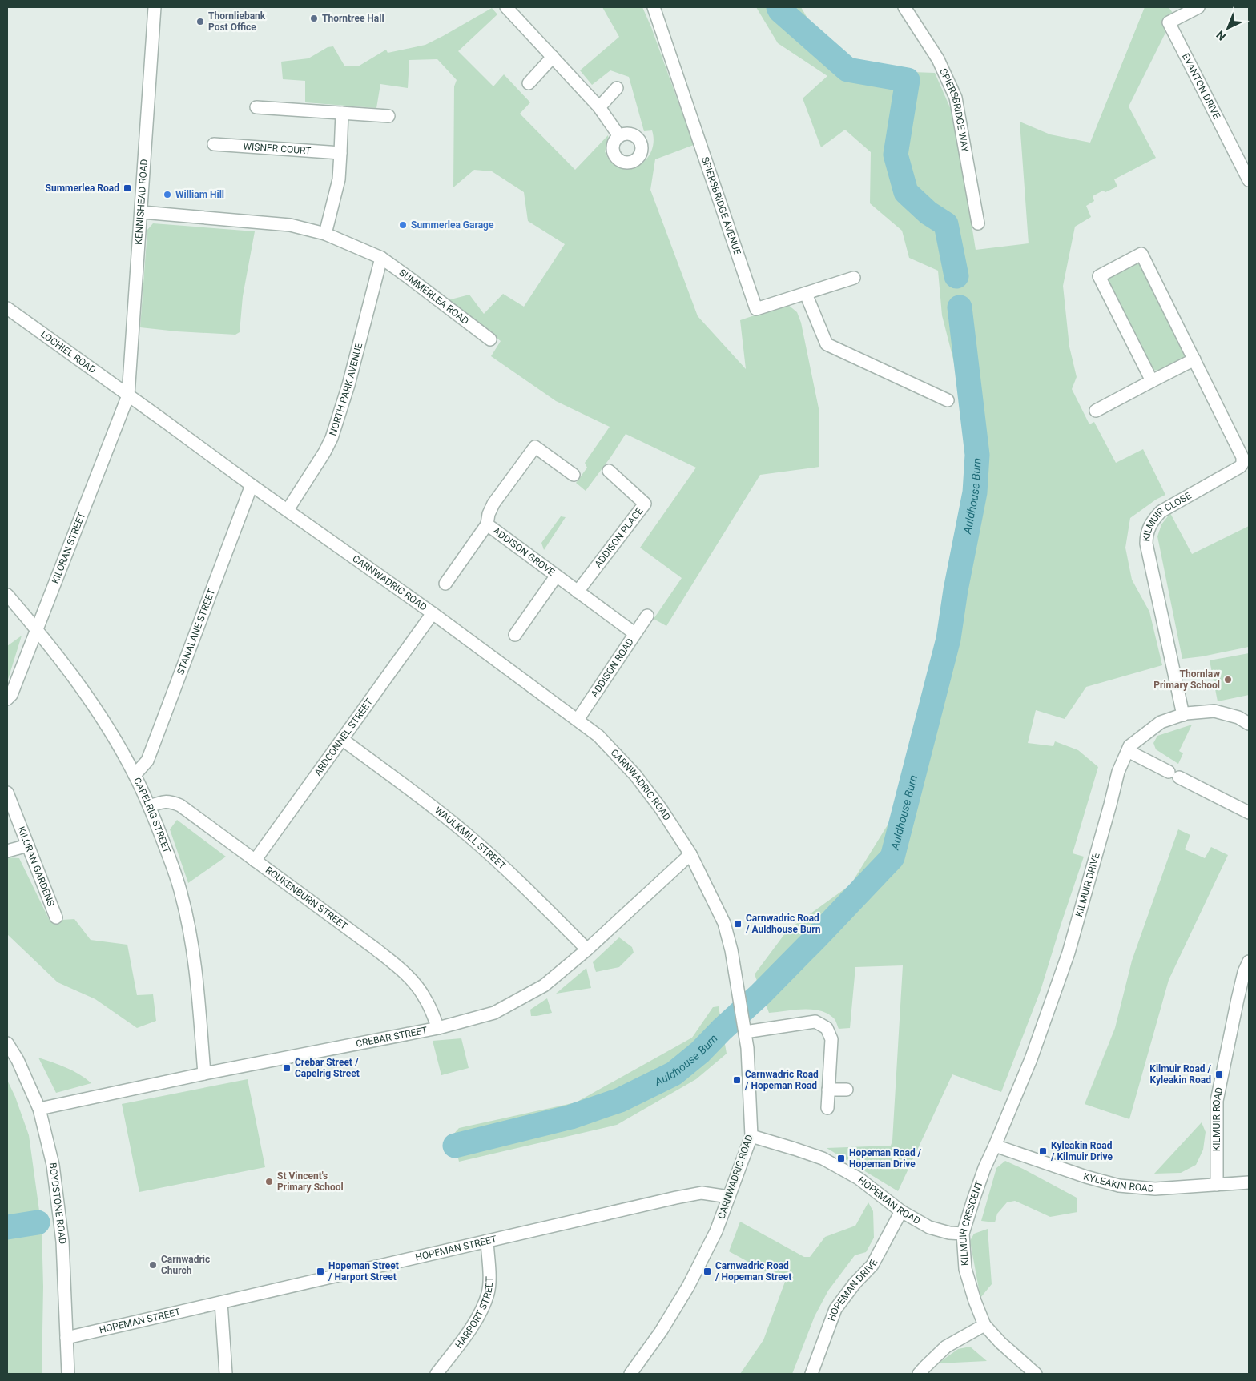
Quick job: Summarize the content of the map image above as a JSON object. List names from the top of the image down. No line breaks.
{"streets":{"street":["EVANTON DRIVE","SPIERSBRIDGE WAY","WISNER COURT","KENNISHEAD ROAD","SPIERSBRIDGE AVENUE","SUMMERLEA ROAD","LOCHIEL ROAD","NORTH PARK AVENUE","KILMUIR CLOSE","ADDISON PLACE","KILORAN STREET","ADDISON GROVE","CARNWADRIC ROAD","STANALANE STREET","ADDISON ROAD","ARDCONNEL STREET","CAPELRIG STREET","WAULKMILL STREET","KILORAN GARDENS","KILMUIR DRIVE","ROUKENBURN STREET","CREBAR STREET","KILMUIR ROAD","KYLEAKIN ROAD","HOPEMAN ROAD","BOYDSTONE ROAD","KILMUIR CRESCENT","HOPEMAN STREET","HOPEMAN DRIVE","HARPORT STREET"]},"crossings":[["KENNISHEAD ROAD","SUMMERLEA ROAD"],["KENNISHEAD ROAD","LOCHIEL ROAD"],["KENNISHEAD ROAD","KILORAN STREET"],["KENNISHEAD ROAD","CARNWADRIC ROAD"],["SUMMERLEA ROAD","NORTH PARK AVENUE"],["LOCHIEL ROAD","KILORAN STREET"],["LOCHIEL ROAD","CARNWADRIC ROAD"],["NORTH PARK AVENUE","CARNWADRIC ROAD"],["KILMUIR CLOSE","KILMUIR DRIVE"],["ADDISON PLACE","ADDISON GROVE"],["KILORAN STREET","CARNWADRIC ROAD"],["KILORAN STREET","CAPELRIG STREET"],["ADDISON GROVE","ADDISON ROAD"],["CARNWADRIC ROAD","STANALANE STREET"],["CARNWADRIC ROAD","ADDISON ROAD"],["CARNWADRIC ROAD","ARDCONNEL STREET"],["CARNWADRIC ROAD","CREBAR STREET"],["CARNWADRIC ROAD","HOPEMAN ROAD"],["CARNWADRIC ROAD","HOPEMAN STREET"],["STANALANE STREET","CAPELRIG STREET"],["ARDCONNEL STREET","WAULKMILL STREET"],["ARDCONNEL STREET","ROUKENBURN STREET"],["CAPELRIG STREET","ROUKENBURN STREET"],["CAPELRIG STREET","CREBAR STREET"],["WAULKMILL STREET","CREBAR STREET"],["KILMUIR DRIVE","KYLEAKIN ROAD"],["KILMUIR DRIVE","KILMUIR CRESCENT"],["ROUKENBURN STREET","CREBAR STREET"],["CREBAR STREET","BOYDSTONE ROAD"],["KILMUIR ROAD","KYLEAKIN ROAD"],["KYLEAKIN ROAD","KILMUIR CRESCENT"],["HOPEMAN ROAD","KILMUIR CRESCENT"],["HOPEMAN ROAD","HOPEMAN DRIVE"],["BOYDSTONE ROAD","HOPEMAN STREET"],["HOPEMAN STREET","HARPORT STREET"]],"water":["Auldhouse Burn"],"places":{"other":["Thorntree Hall","Thornliebank Post Office","William Hill","Summerlea Garage","Thornlaw Primary School","St Vincent's Primary School","Carnwadric Church"],"transit":["Summerlea Road","Carnwadric Road / Auldhouse Burn","Crebar Street / Capelrig Street","Kilmuir Road / Kyleakin Road","Carnwadric Road / Hopeman Road","Kyleakin Road / Kilmuir Drive","Hopeman Road / Hopeman Drive","Hopeman Street / Harport Street","Carnwadric Road / Hopeman Street"]},"north":"bottom left"}
